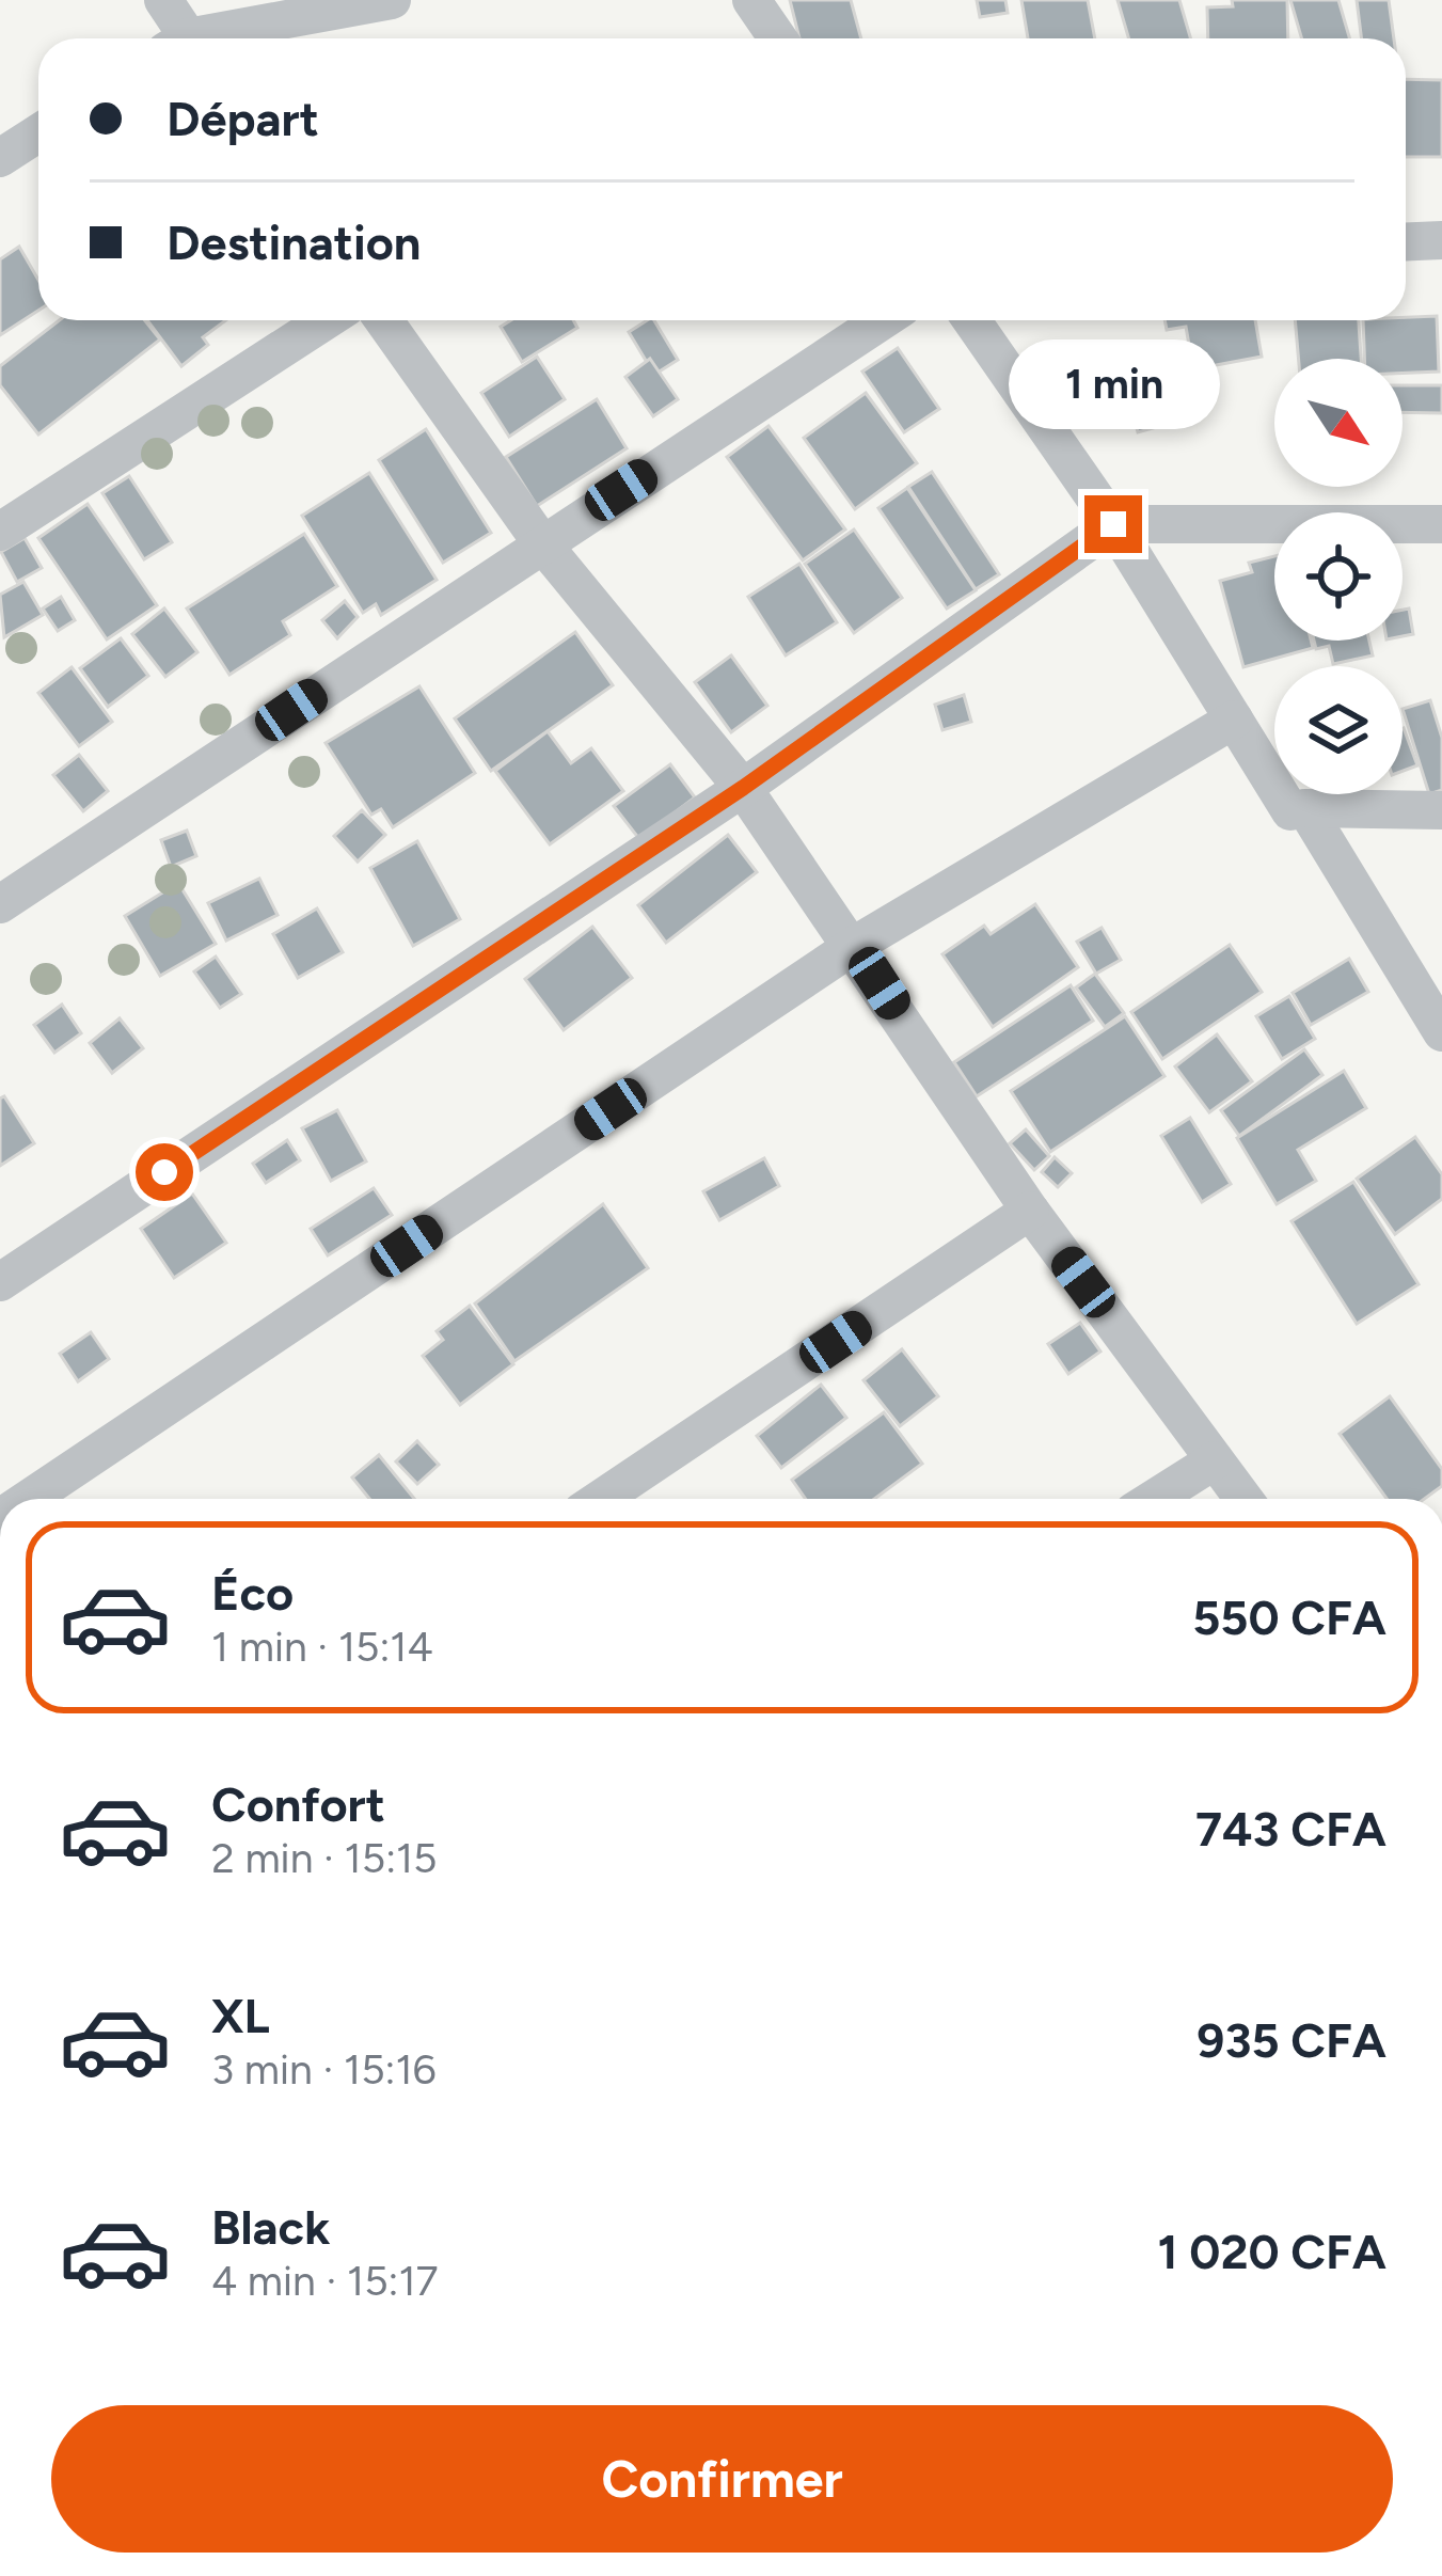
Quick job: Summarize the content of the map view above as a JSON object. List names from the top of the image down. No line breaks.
{"north":"bottom right","page":{"banner":["Départ","Destination"],"bubble":"1 min","list":[{"name":"Éco","note":"1 min · 15:14","value":"550 CFA"},{"name":"Confort","note":"2 min · 15:15","value":"743 CFA"},{"name":"XL","note":"3 min · 15:16","value":"935 CFA"},{"name":"Black","note":"4 min · 15:17","value":"1 020 CFA"}],"buttons":"Confirmer"}}
